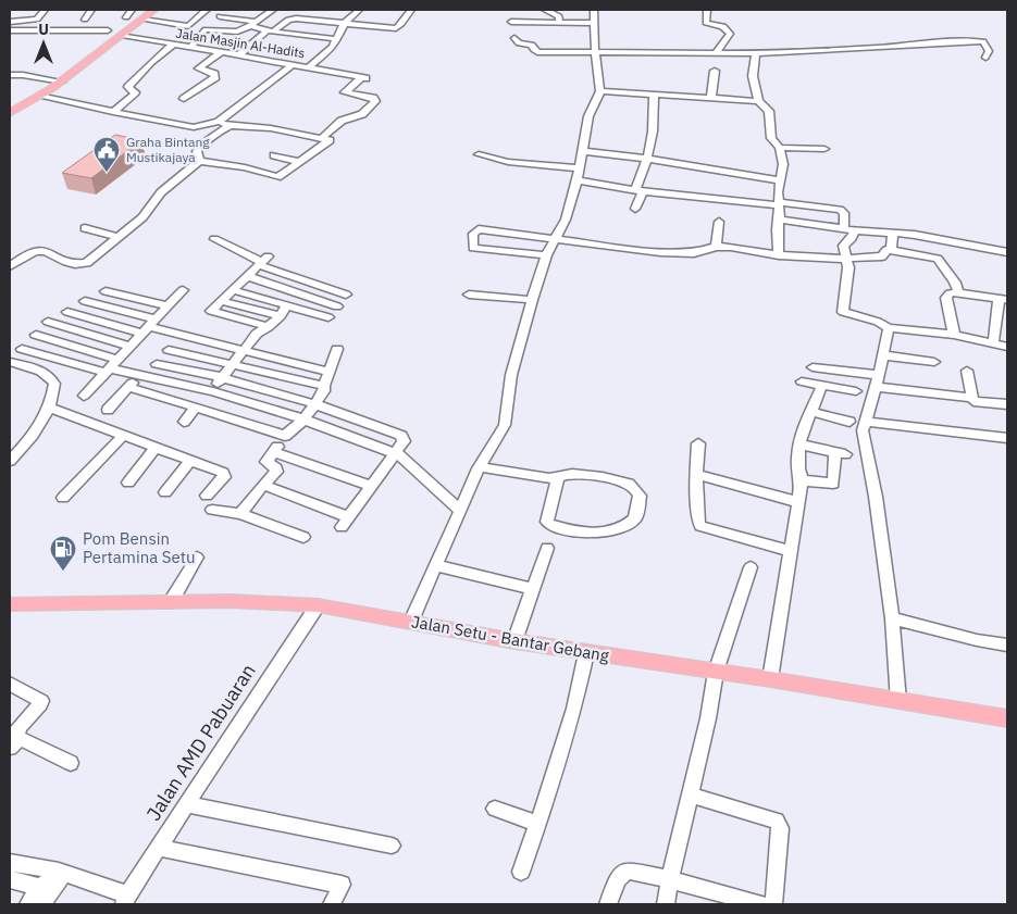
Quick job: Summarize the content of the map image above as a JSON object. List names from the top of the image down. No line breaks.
{"streets":{"main road":["Jalan Setu - Bantar Gebang"],"street":["Jalan Masjin Al-Hadits","Jalan AMD Pabuaran"]},"crossings":[["Jalan Setu - Bantar Gebang","Jalan AMD Pabuaran"]],"places":{"public building":["Graha Bintang Mustikajaya"],"fuel station":["Pom Bensin Pertamina Setu"]},"north":"top"}
